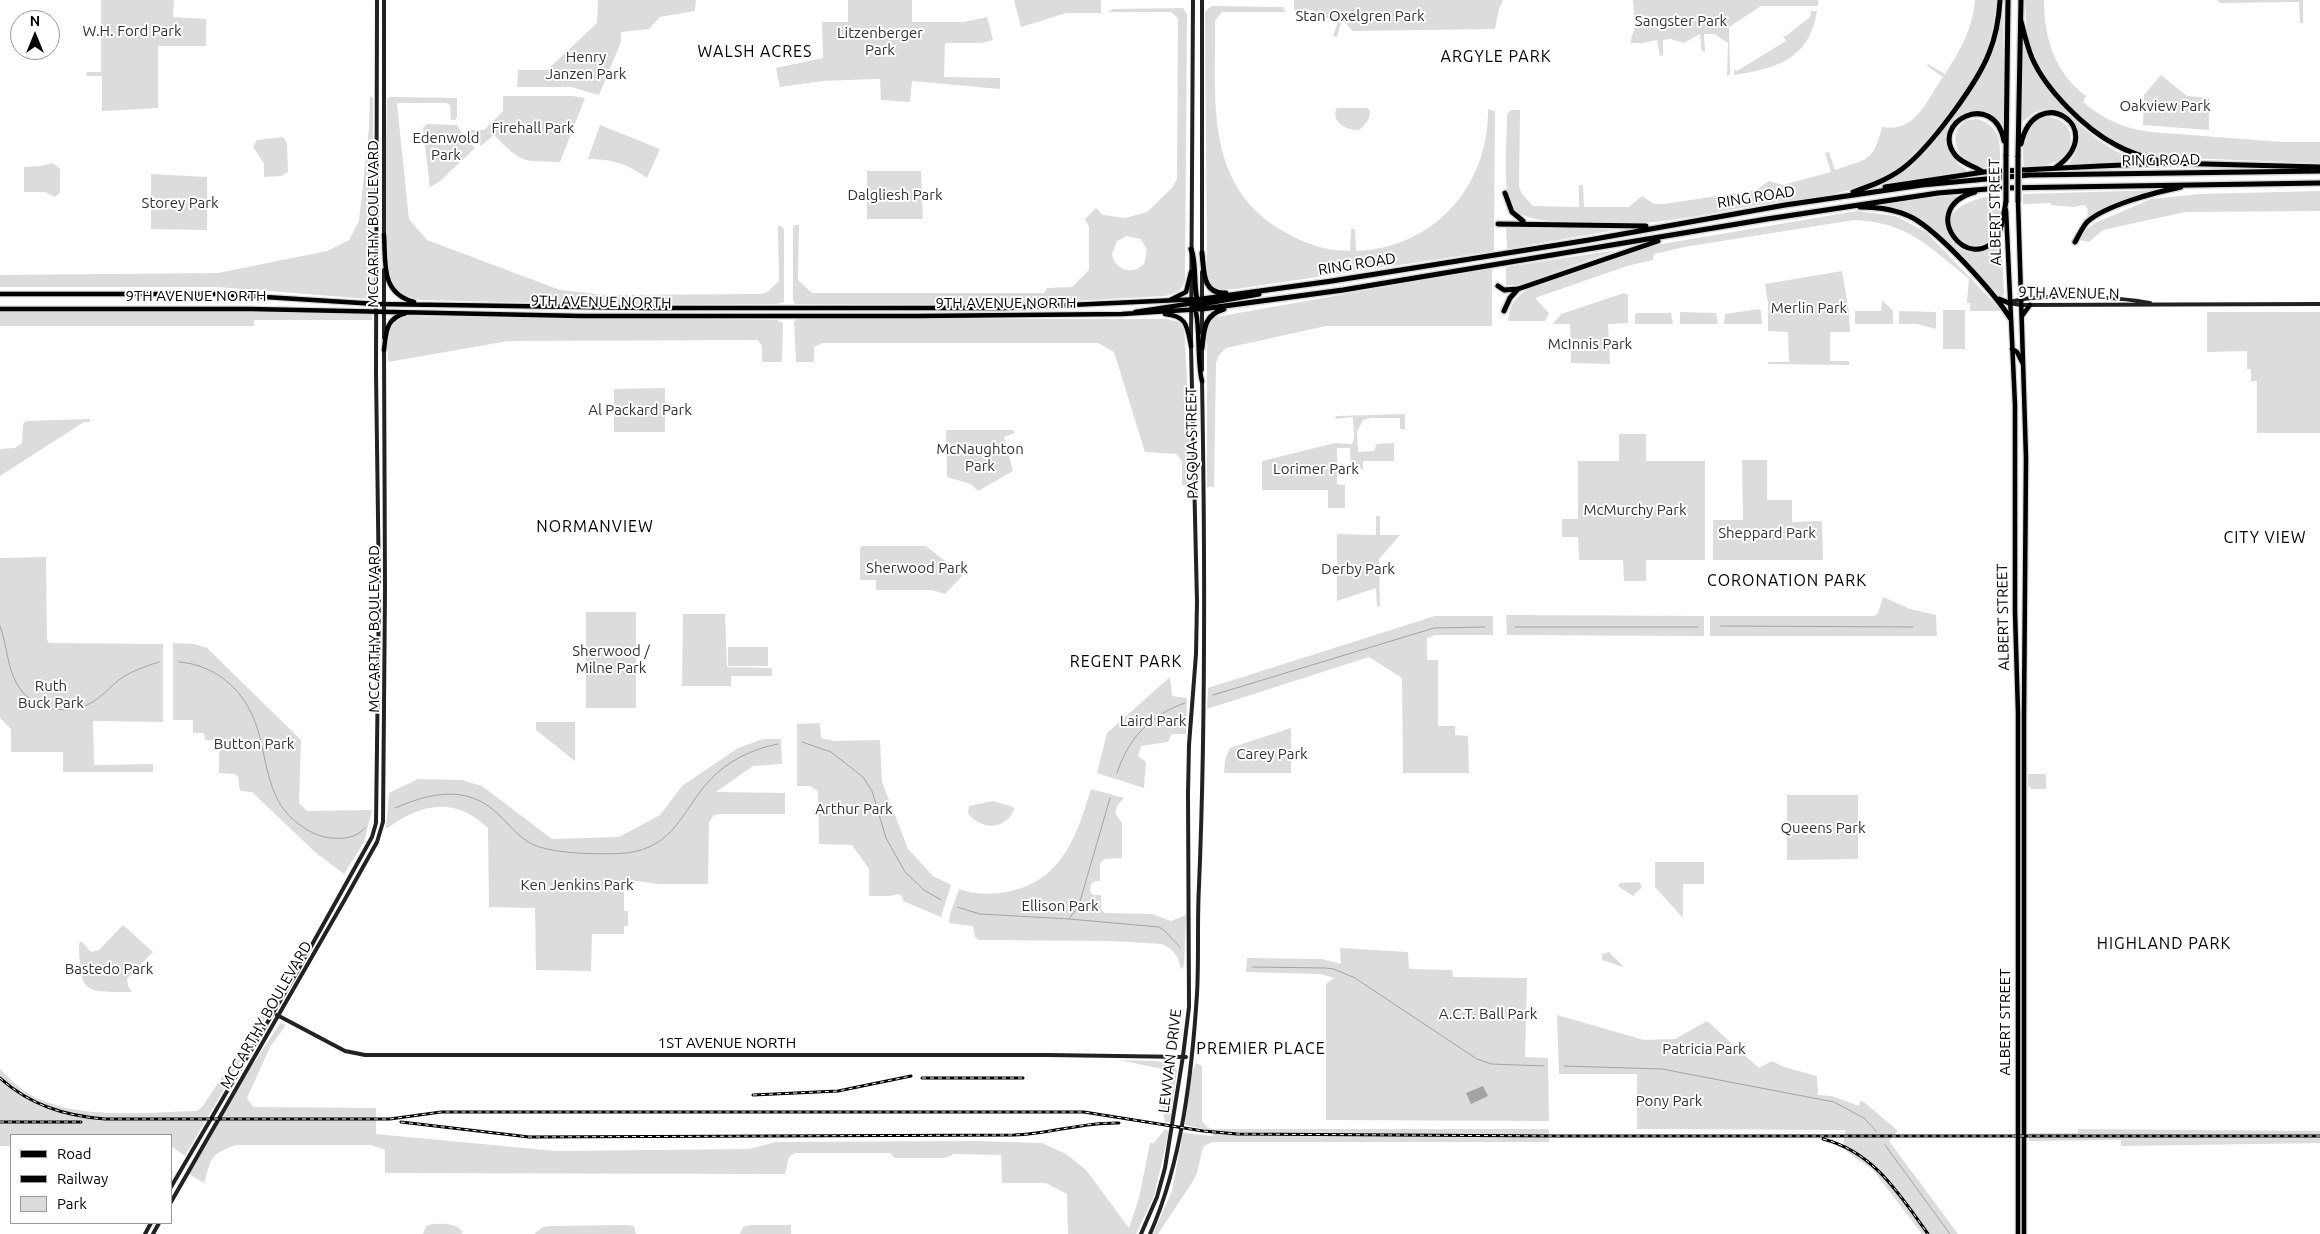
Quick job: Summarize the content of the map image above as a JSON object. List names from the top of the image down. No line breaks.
{"streets":{"highway":["RING ROAD","ALBERT STREET"],"main road":["MCCARTHY BOULEVARD","9TH AVENUE N","9TH AVENUE NORTH","PASQUA STREET","1ST AVENUE NORTH","LEWVAN DRIVE"]},"crossings":[["RING ROAD","9TH AVENUE NORTH"],["RING ROAD","PASQUA STREET"],["ALBERT STREET","9TH AVENUE N"],["MCCARTHY BOULEVARD","9TH AVENUE NORTH"],["MCCARTHY BOULEVARD","1ST AVENUE NORTH"],["9TH AVENUE NORTH","PASQUA STREET"],["PASQUA STREET","LEWVAN DRIVE"],["1ST AVENUE NORTH","LEWVAN DRIVE"]],"districts":["WALSH ACRES","ARGYLE PARK","NORMANVIEW","CITY VIEW","CORONATION PARK","REGENT PARK","HIGHLAND PARK","PREMIER PLACE"],"parks":["Stan Oxelgren Park","Sangster Park","W.H. Ford Park","Litzenberger Park","Henry Janzen Park","Oakview Park","Firehall Park","Edenwold Park","Dalgliesh Park","Storey Park","Merlin Park","McInnis Park","Al Packard Park","McNaughton Park","Lorimer Park","McMurchy Park","Sheppard Park","Sherwood Park","Derby Park","Sherwood / Milne Park","Ruth Buck Park","Laird Park","Button Park","Carey Park","Arthur Park","Queens Park","Ken Jenkins Park","Ellison Park","Bastedo Park","A.C.T. Ball Park","Patricia Park","Pony Park"],"legend":["Road","Railway","Park"],"north":"top"}
